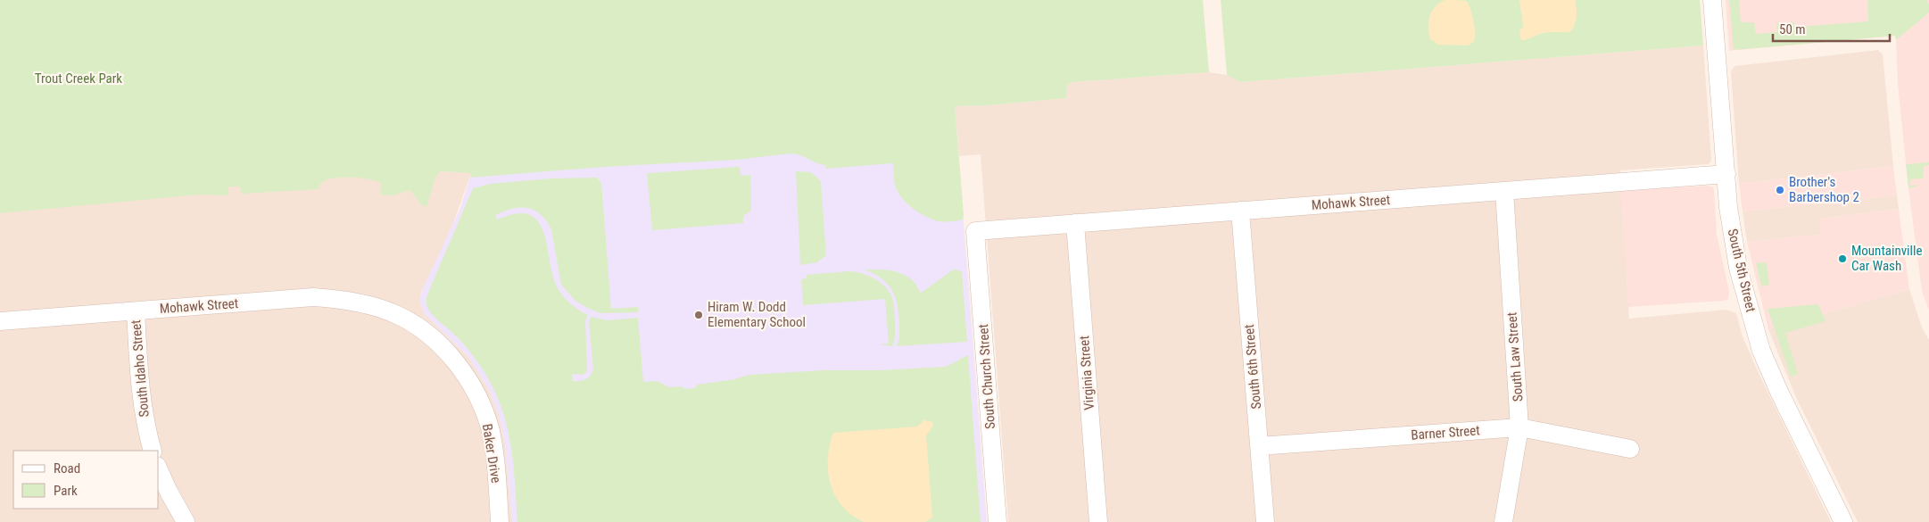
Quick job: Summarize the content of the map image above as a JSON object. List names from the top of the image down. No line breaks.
{"streets":{"street":["Mohawk Street","South 5th Street","South Law Street","South 6th Street","South Idaho Street","Virginia Street","South Church Street","Barner Street","Baker Drive"]},"crossings":[["Mohawk Street","South 5th Street"],["Mohawk Street","South Law Street"],["Mohawk Street","South 6th Street"],["Mohawk Street","South Idaho Street"],["Mohawk Street","Virginia Street"],["Mohawk Street","South Church Street"],["Mohawk Street","Baker Drive"],["South Law Street","Barner Street"],["South 6th Street","Barner Street"]],"parks":["Trout Creek Park"],"places":["Brother's Barbershop 2","Mountainville Car Wash","Hiram W. Dodd Elementary School"],"legend":["Road","Park"],"scale_bar":"50 m"}
